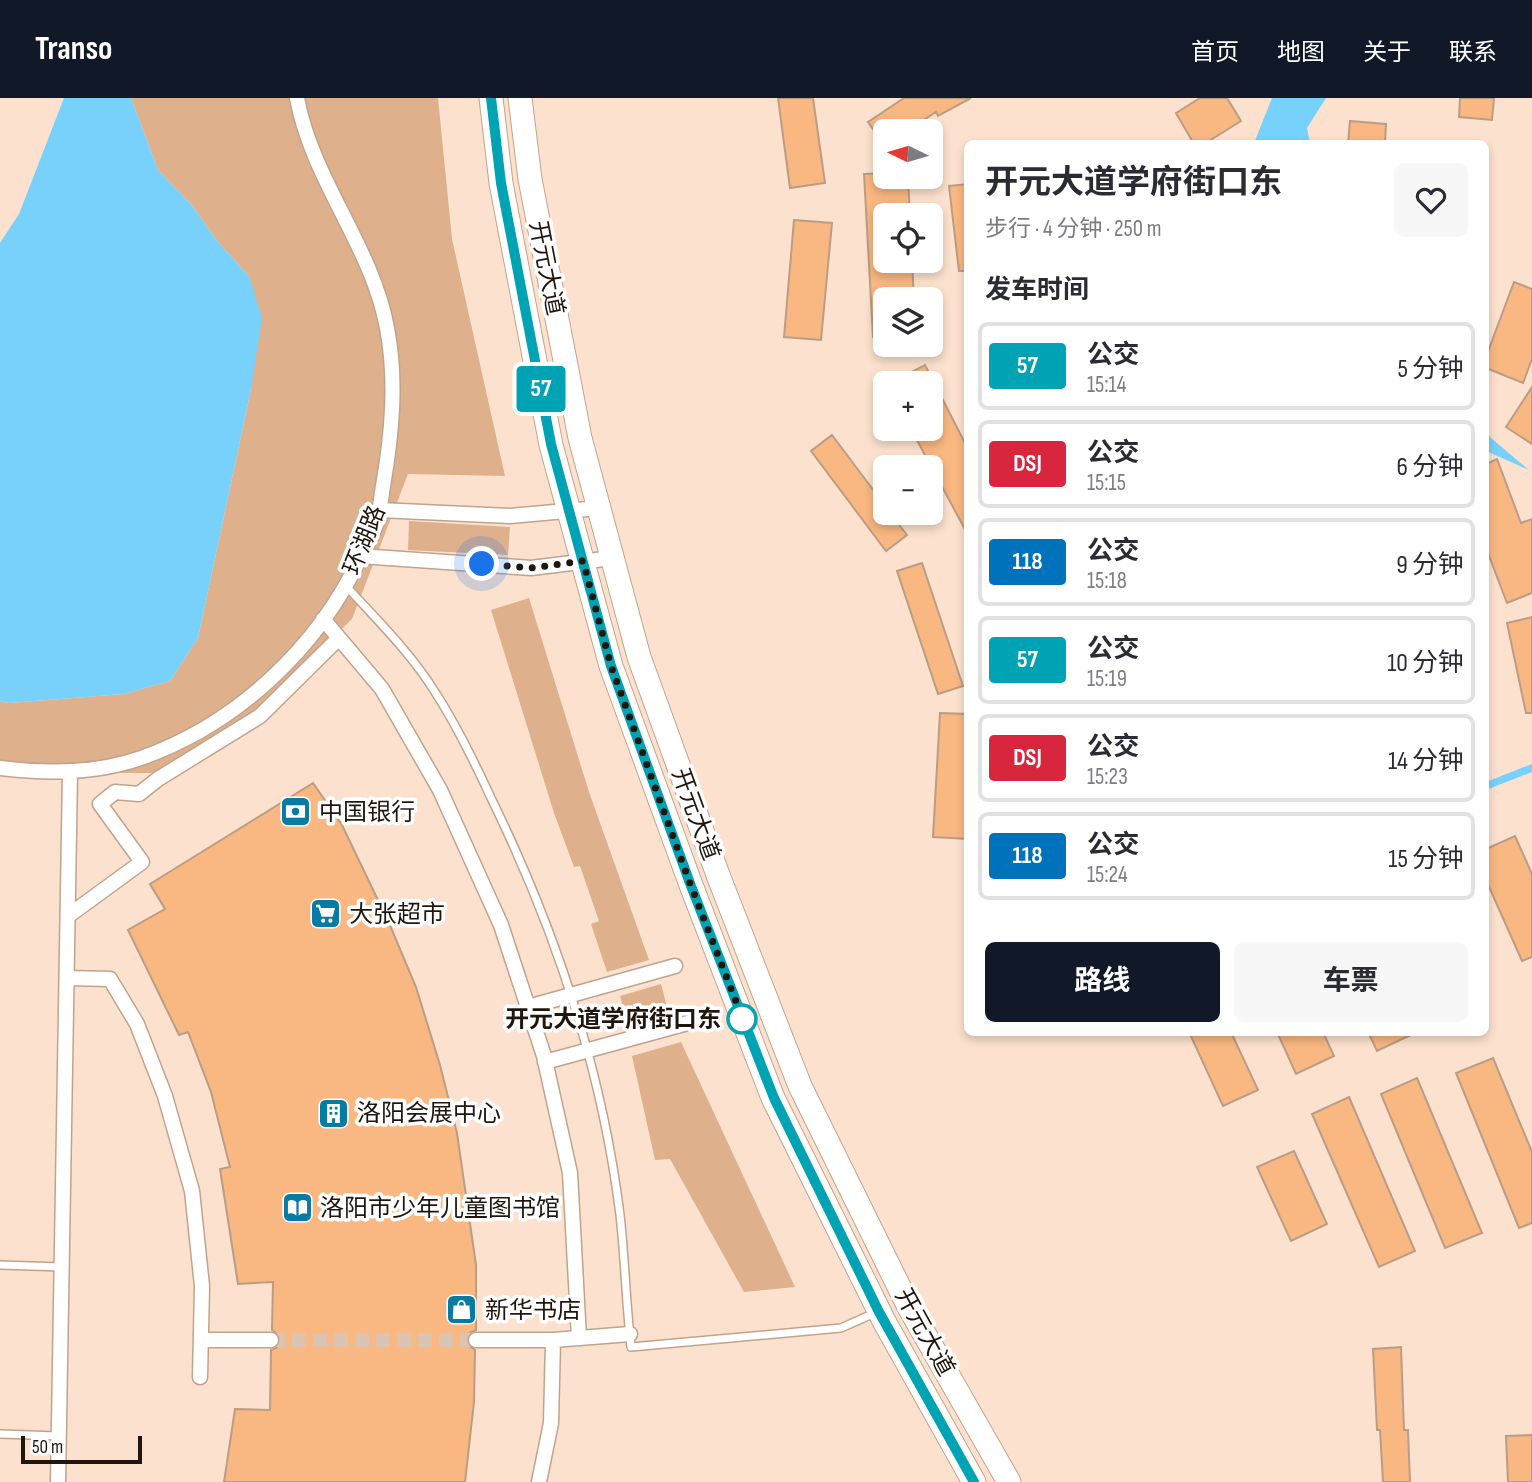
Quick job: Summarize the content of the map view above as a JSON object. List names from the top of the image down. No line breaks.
{"streets":{"main road":["开元大道"],"street":["环湖路"]},"places":{"bank":["中国银行"],"supermarket":["大张超市"],"other":["开元大道学府街口东"],"building":["洛阳会展中心"],"library":["洛阳市少年儿童图书馆"],"shop":["新华书店"]},"lines":["bus line 57"],"scale_bar":"50 m","north":"left","page":{"header":"Transo","nav":["首页","地图","关于","联系"],"on_map":"57","map_buttons":["+","−"],"heading":[["开元大道学府街口东","步行 · 4 分钟 · 250 m"],"发车时间"],"list":[{"mark":"57","name":"公交","note":"15:14","value":"5 分钟"},{"mark":"DSJ","name":"公交","note":"15:15","value":"6 分钟"},{"mark":"118","name":"公交","note":"15:18","value":"9 分钟"},{"mark":"57","name":"公交","note":"15:19","value":"10 分钟"},{"mark":"DSJ","name":"公交","note":"15:23","value":"14 分钟"},{"mark":"118","name":"公交","note":"15:24","value":"15 分钟"}],"buttons":["路线","车票"],"scale":"50 m"}}
